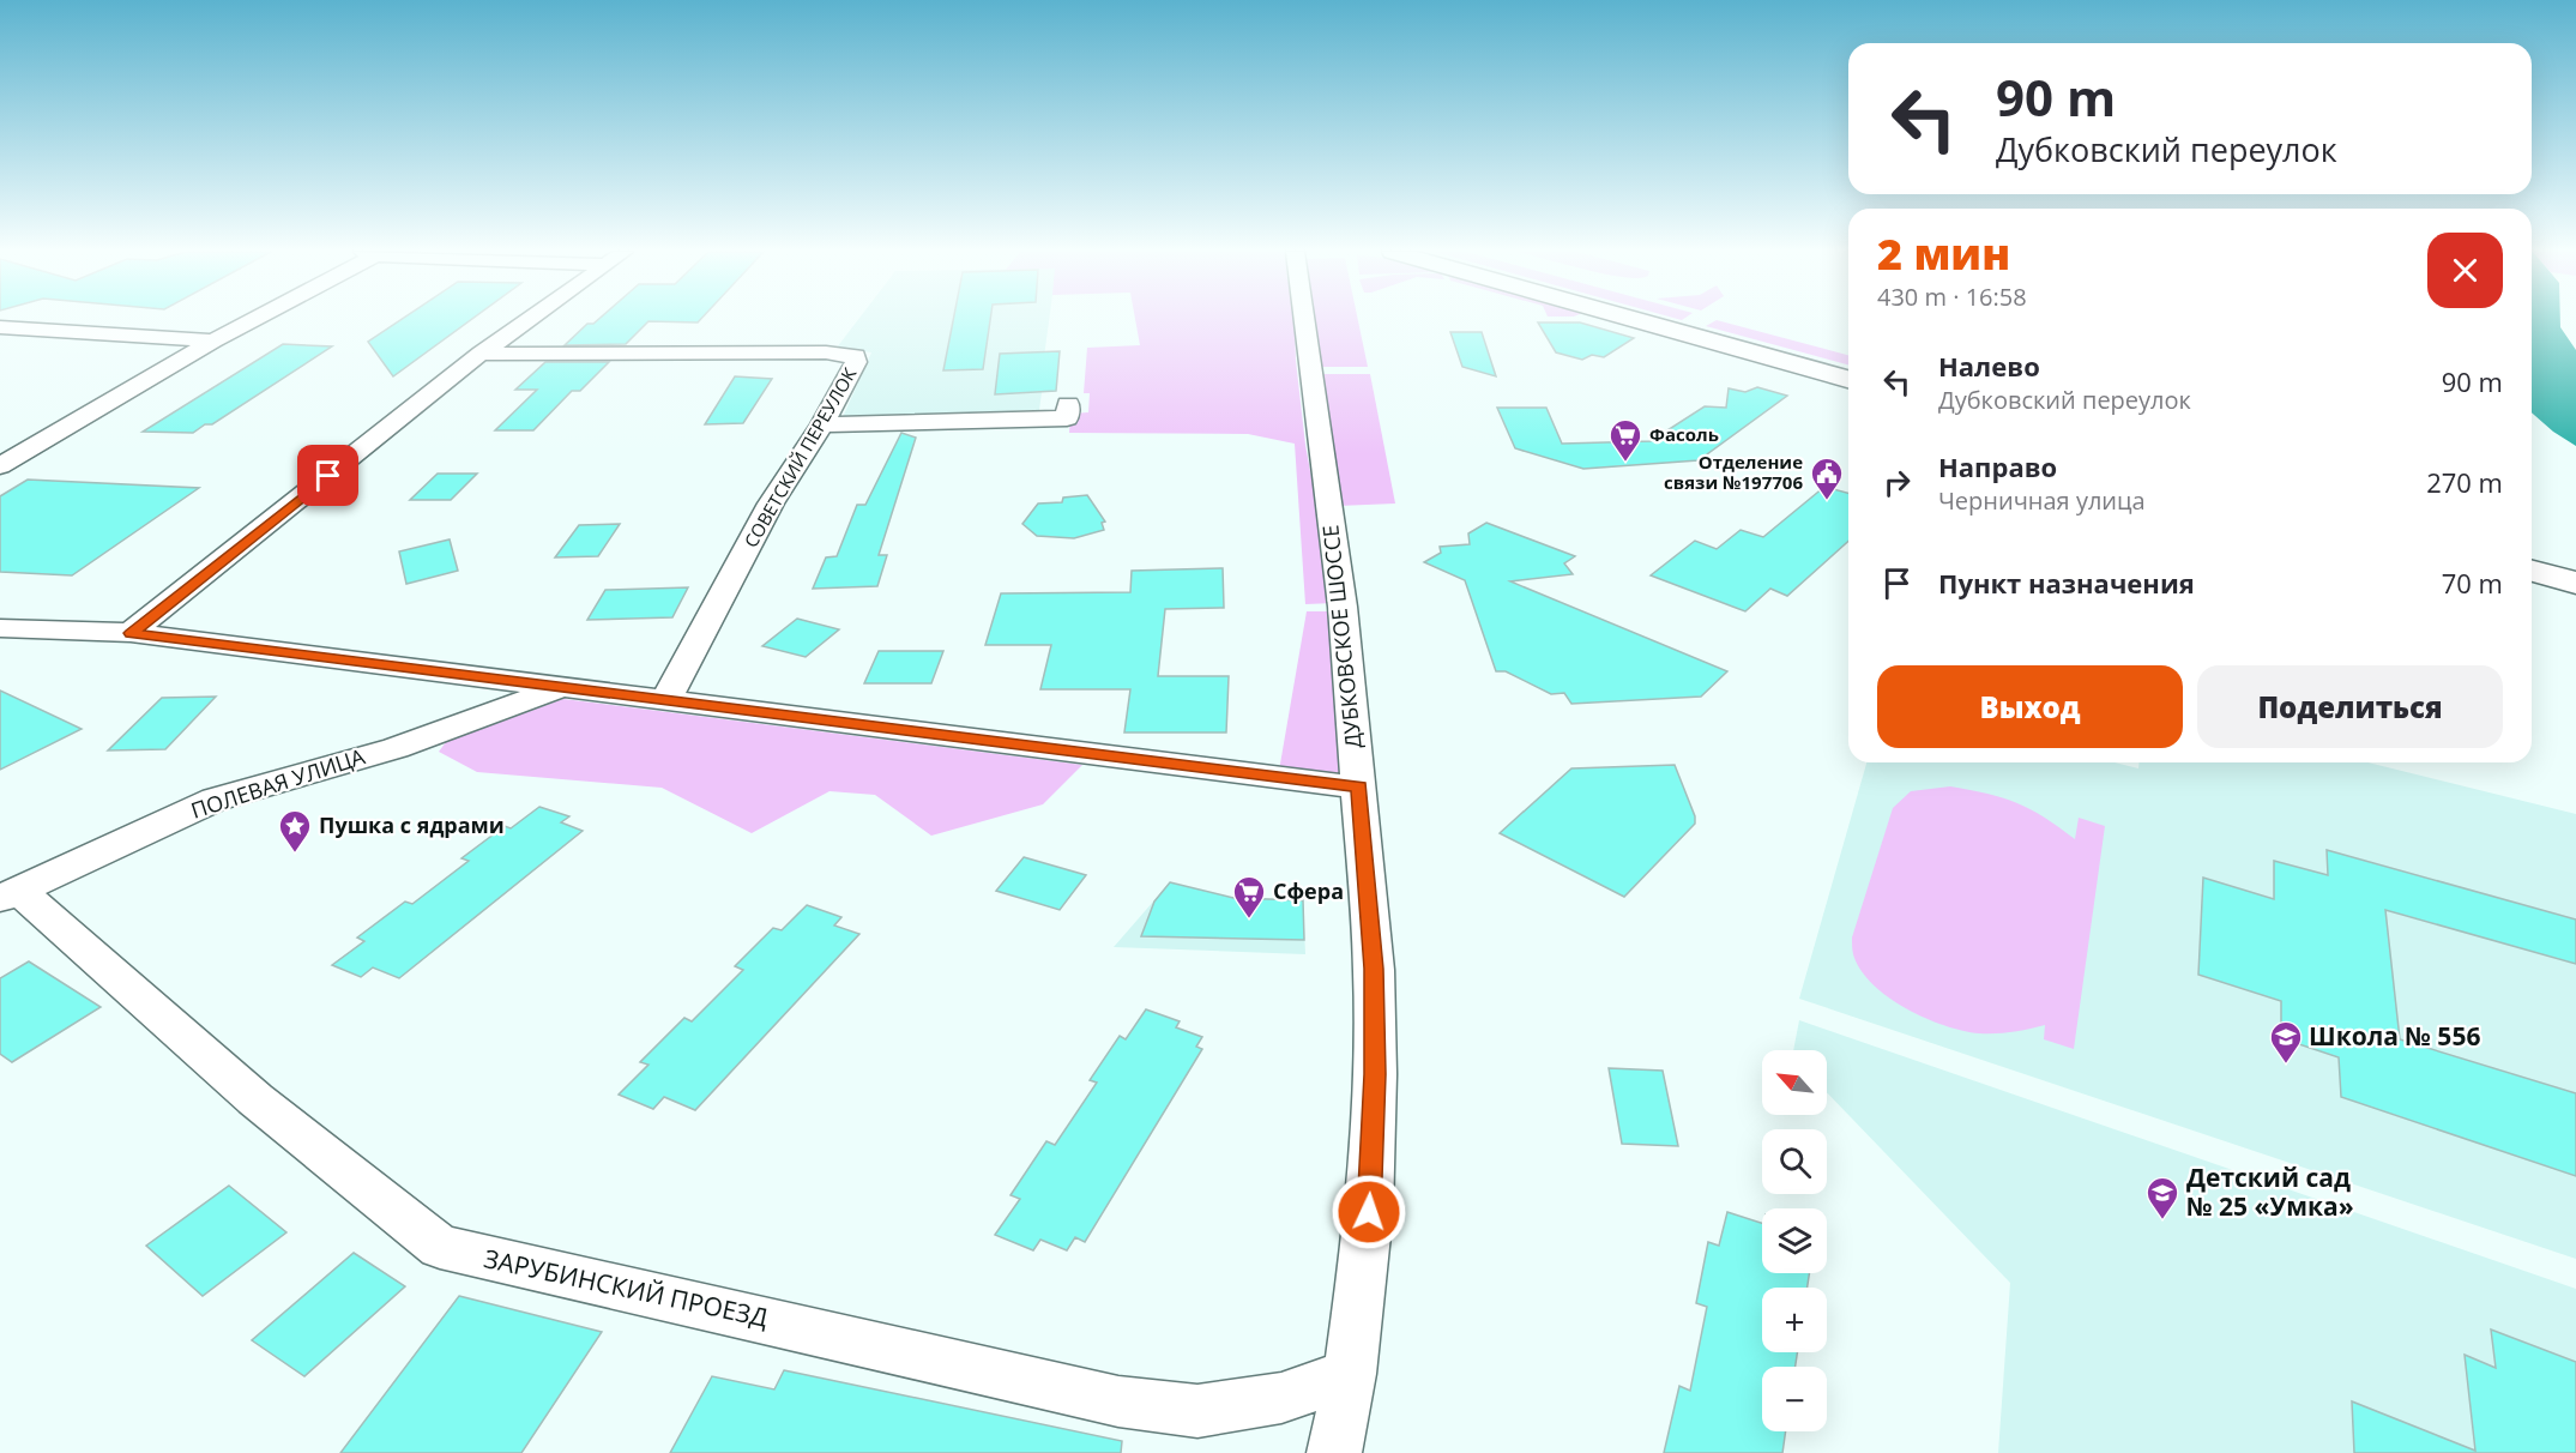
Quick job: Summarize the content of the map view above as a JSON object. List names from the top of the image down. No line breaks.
{"streets":{"street":["СОВЕТСКИЙ ПЕРЕУЛОК","ДУБКОВСКОЕ ШОССЕ","ПОЛЕВАЯ УЛИЦА","ЗАРУБИНСКИЙ ПРОЕЗД"]},"crossings":[["ДУБКОВСКОЕ ШОССЕ","ЗАРУБИНСКИЙ ПРОЕЗД"],["ПОЛЕВАЯ УЛИЦА","ЗАРУБИНСКИЙ ПРОЕЗД"]],"places":{"supermarket":["Фасоль","Сфера"],"public building":["Отделение связи №197706"],"place":["Пушка с ядрами"],"school or university":["Школа № 556","Детский сад № 25 «Умка»"]},"north":"top left","page":{"turn":["90 m","Дубковский переулок"],"heading":["2 мин","430 m · 16:58"],"list":[{"name":"Налево","note":"Дубковский переулок","value":"90 m"},{"name":"Направо","note":"Черничная улица","value":"270 m"},{"name":"Пункт назначения","value":"70 m"}],"buttons":["Выход","Поделиться"],"map_buttons":["+","−"]}}
